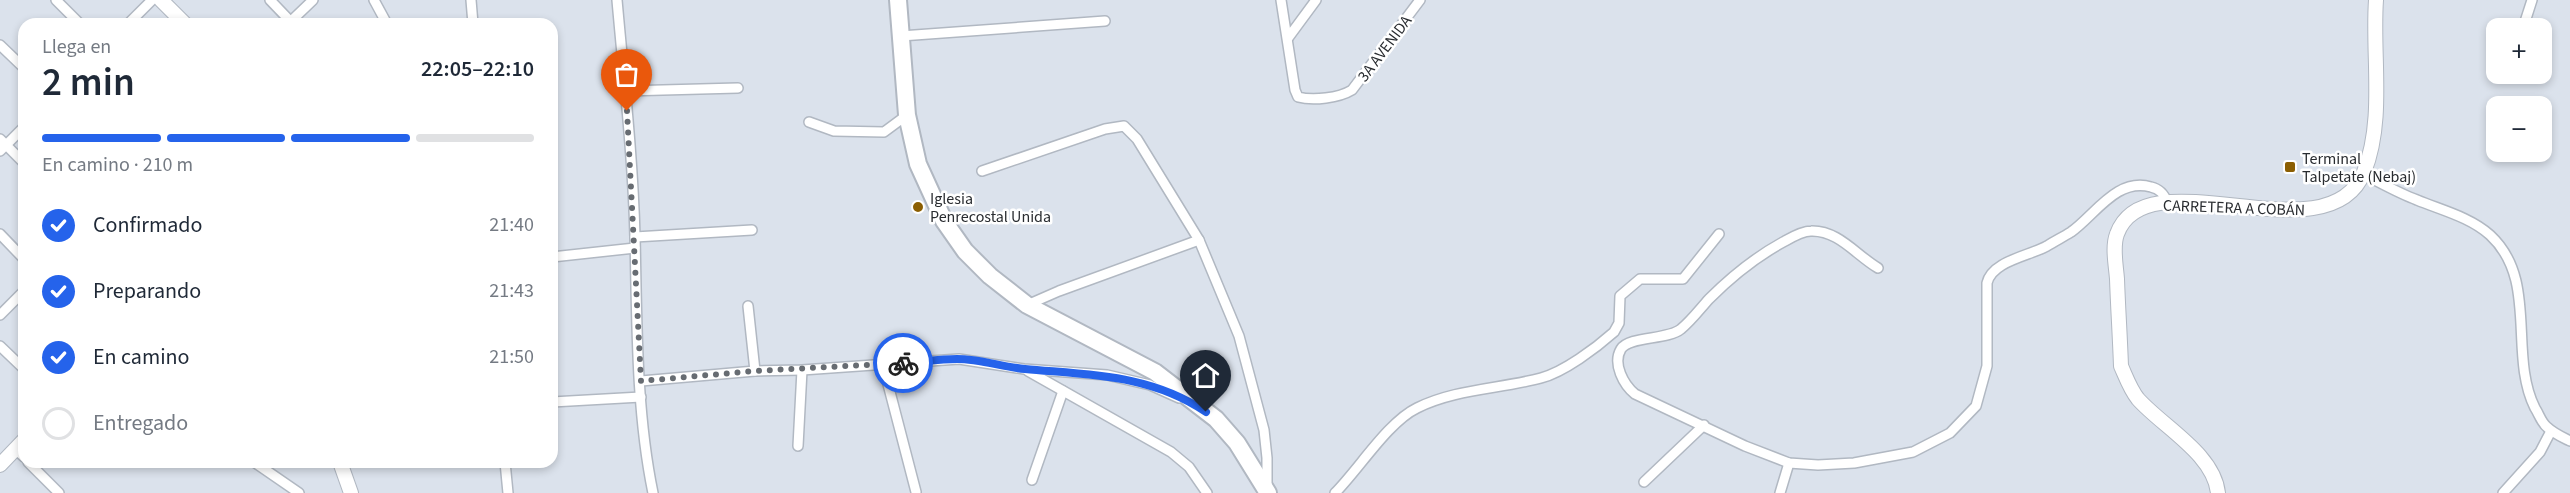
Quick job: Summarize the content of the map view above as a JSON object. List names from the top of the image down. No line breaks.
{"streets":{"street":["3A AVENIDA","CARRETERA A COBÁN"]},"places":{"transit":["Terminal Talpetate (Nebaj)"],"other":["Iglesia Penrecostal Unida"]},"page":{"map_buttons":["+","−"],"heading":["2 min","Llega en","22:05–22:10"],"bar":"En camino · 210 m","list":[["Confirmado","21:40"],["Preparando","21:43"],["En camino","21:50"],"Entregado"]}}
